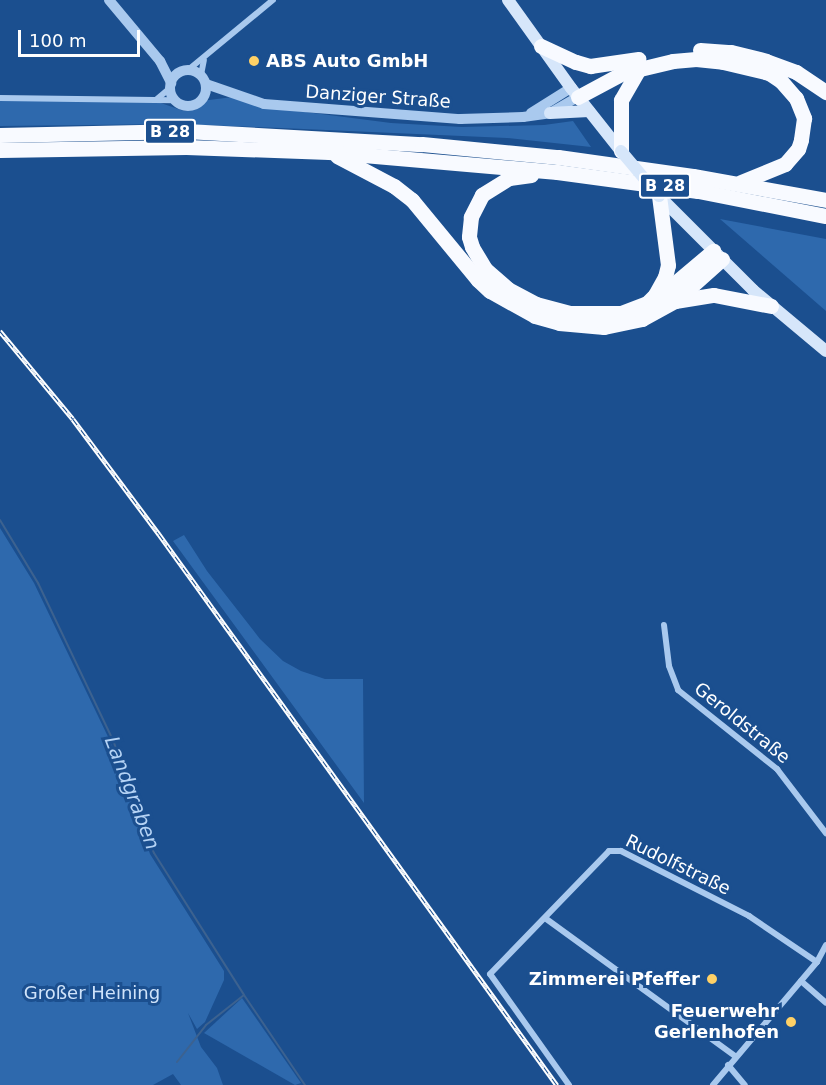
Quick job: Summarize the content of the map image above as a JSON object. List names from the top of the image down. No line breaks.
{"streets":{"highway":["B 28"],"street":["Danziger Straße","Geroldstraße","Rudolfstraße"]},"water":["Landgraben"],"parks":["Großer Heining"],"places":["ABS Auto GmbH","Zimmerei Pfeffer","Feuerwehr Gerlenhofen"],"scale_bar":"100 m"}
